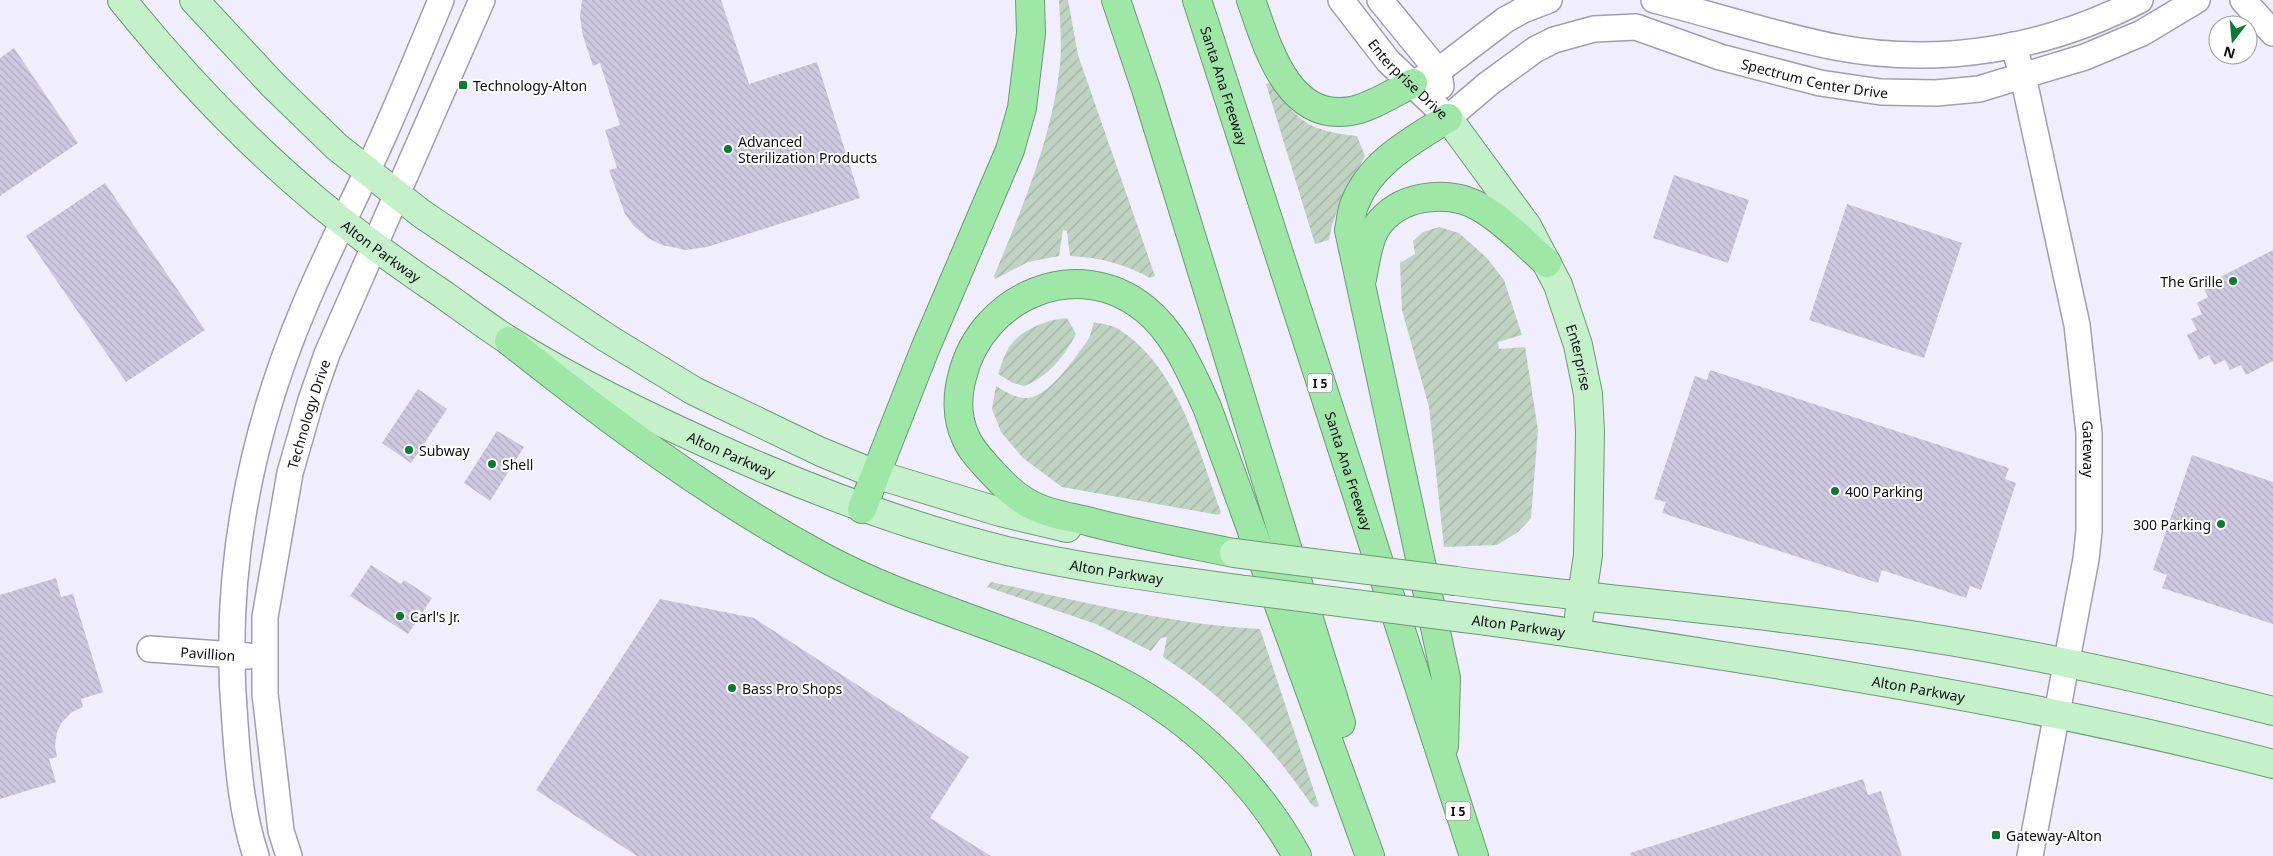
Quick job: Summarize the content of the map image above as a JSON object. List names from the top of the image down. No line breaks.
{"streets":{"highway":["Santa Ana Freeway","I 5"],"main road":["Alton Parkway","Enterprise"],"street":["Enterprise Drive","Spectrum Center Drive","Technology Drive","Gateway","Pavillion"]},"crossings":[["Enterprise Drive","Spectrum Center Drive"],["Enterprise Drive","Enterprise"],["Spectrum Center Drive","Enterprise"],["Spectrum Center Drive","Gateway"],["Alton Parkway","Enterprise"],["Alton Parkway","Technology Drive"],["Alton Parkway","Gateway"],["Technology Drive","Pavillion"]],"places":{"transit":["Technology-Alton","Gateway-Alton"],"other":["Advanced Sterilization Products","The Grille","Subway","Shell","400 Parking","300 Parking","Carl's Jr.","Bass Pro Shops"]},"north":"bottom"}
